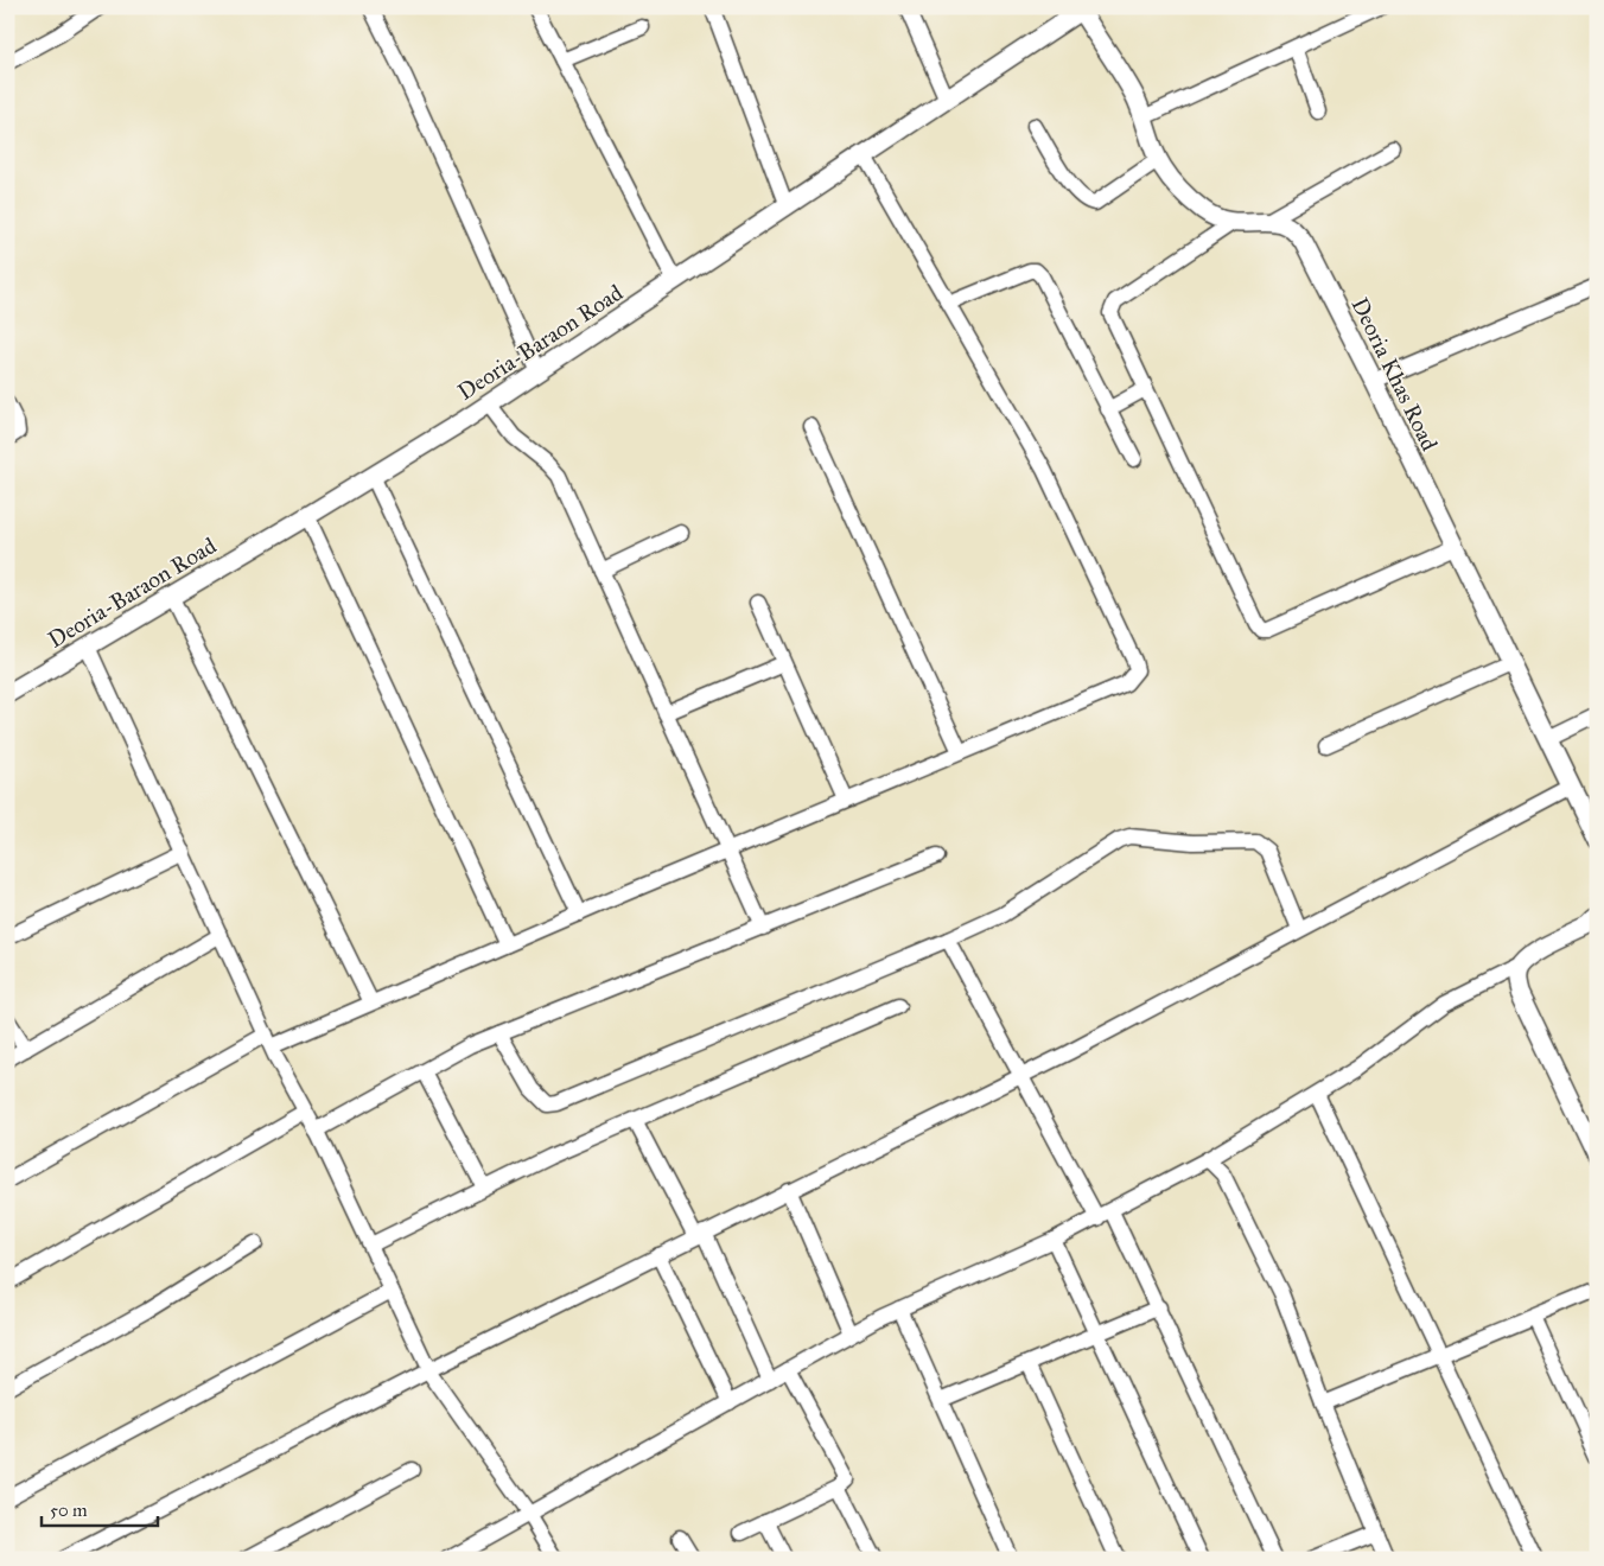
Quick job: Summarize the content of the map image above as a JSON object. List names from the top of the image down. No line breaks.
{"streets":{"street":["Deoria-Baraon Road","Deoria Khas Road"]},"scale_bar":"50 m"}
